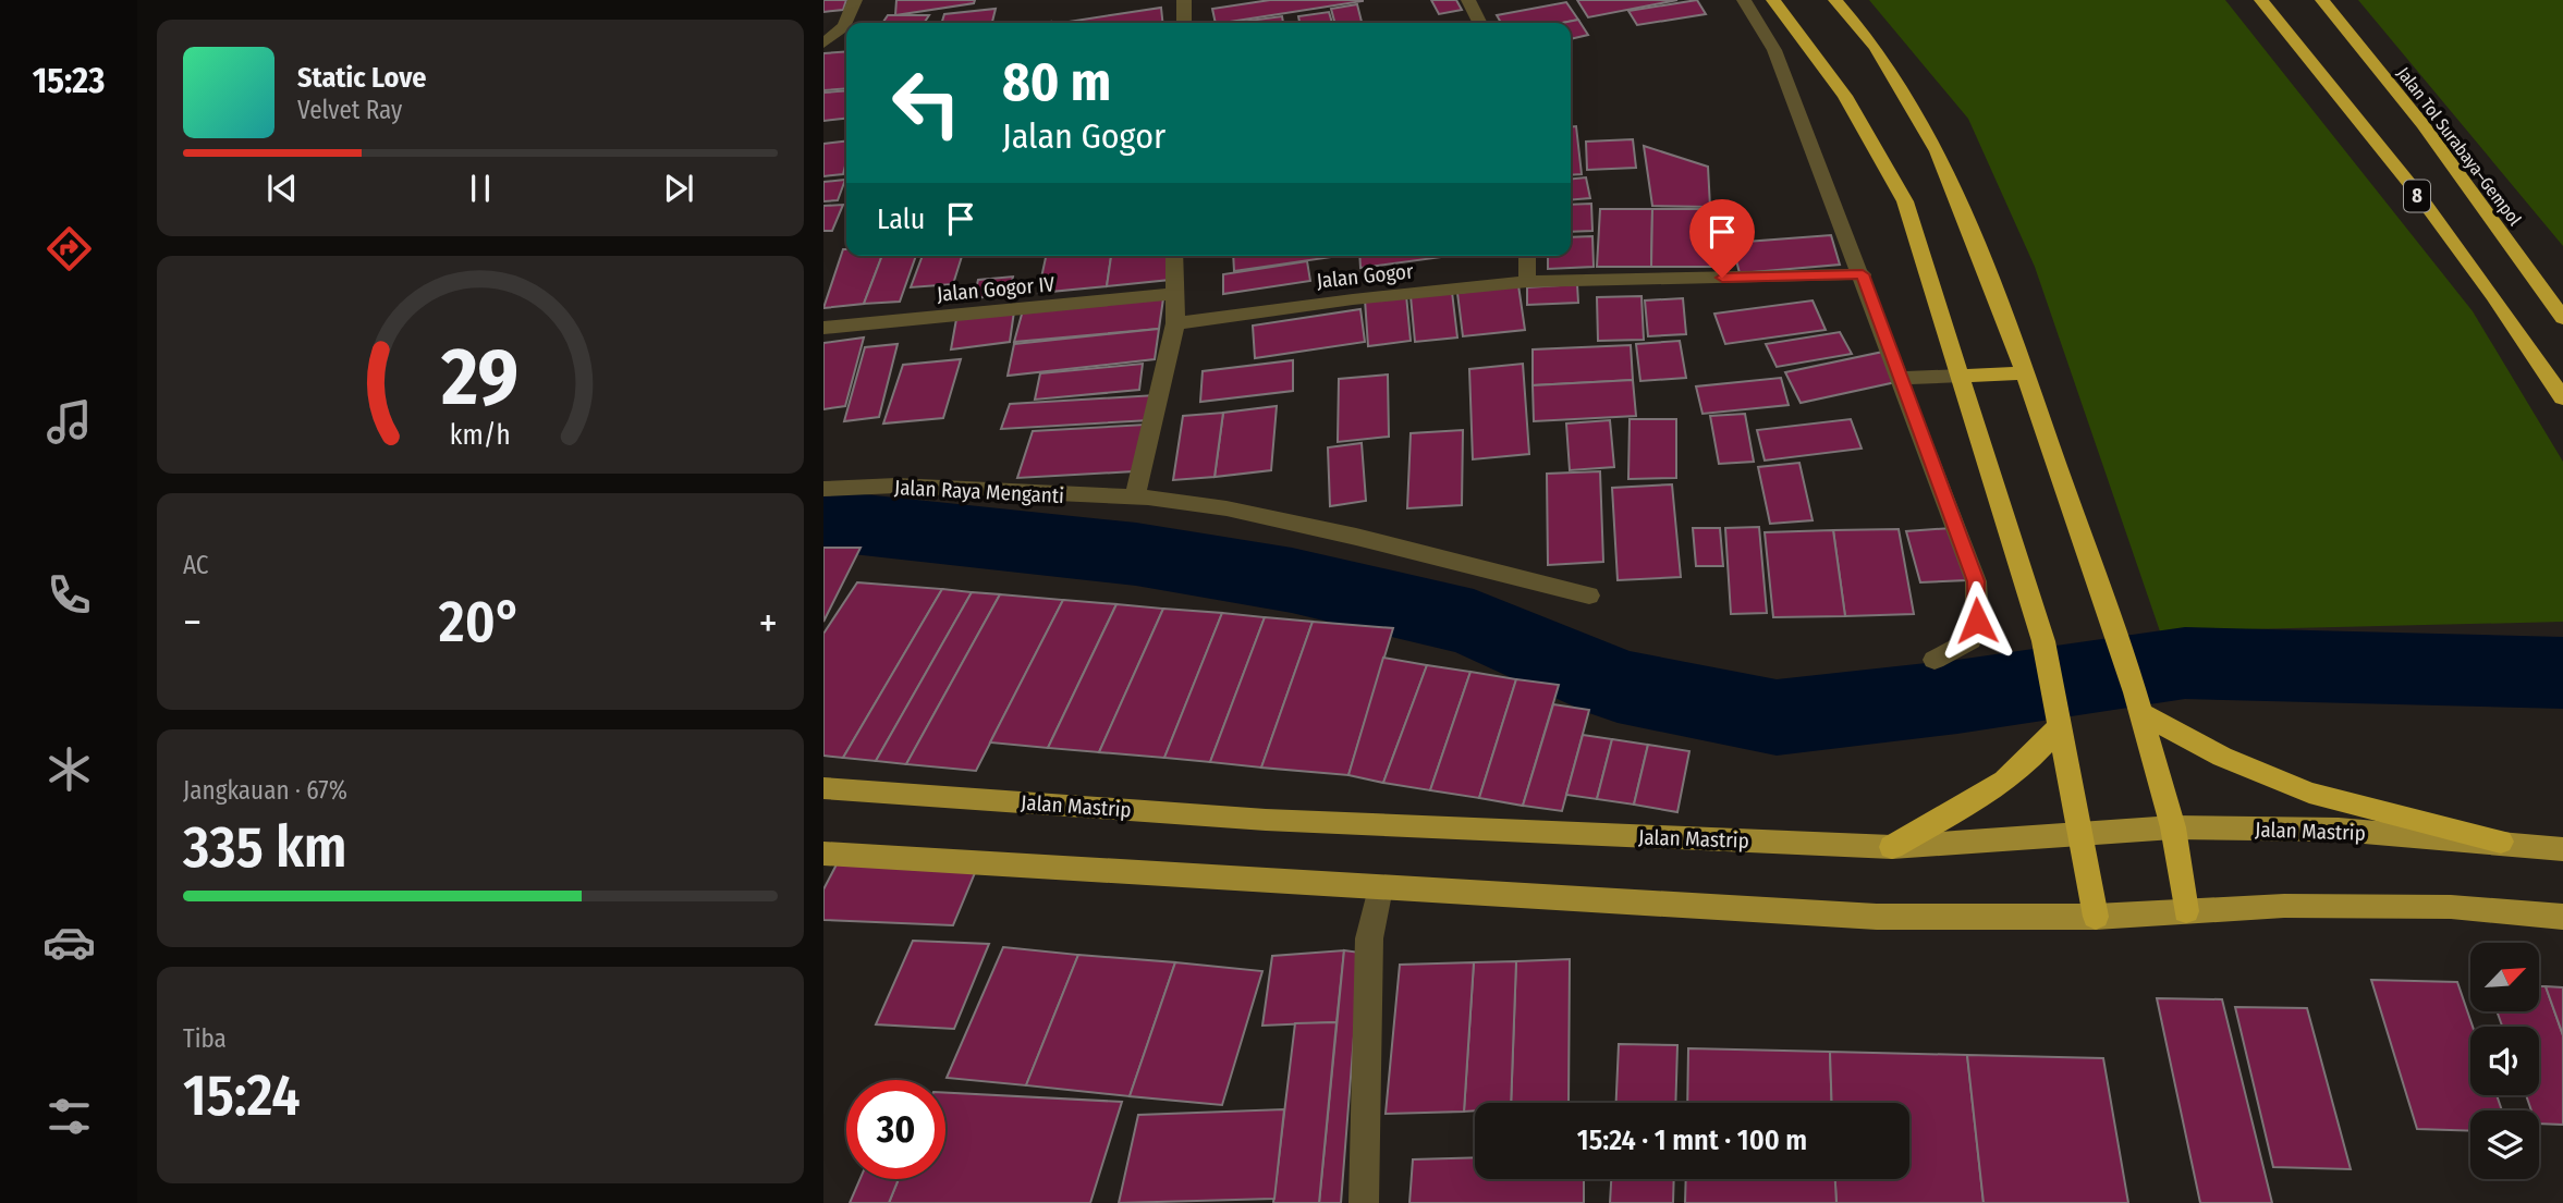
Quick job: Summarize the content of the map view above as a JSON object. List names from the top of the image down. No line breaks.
{"streets":{"highway":["Jalan Tol Surabaya–Gempol","8"],"main road":["Jalan Mastrip"],"street":["Jalan Gogor","Jalan Gogor IV","Jalan Raya Menganti"]},"north":"top right","page":{"tabs":"15:23","turn":["80 m","Jalan Gogor"],"song":["Static Love","Velvet Ray"],"then":"Lalu","tile":["AC",["Jangkauan · 67%","335 km"],["Tiba","15:24"]],"heat":["−","20°","+"],"limit":"30","trip":"15:24 · 1 mnt · 100 m","gauge":["29","km/h"]}}
